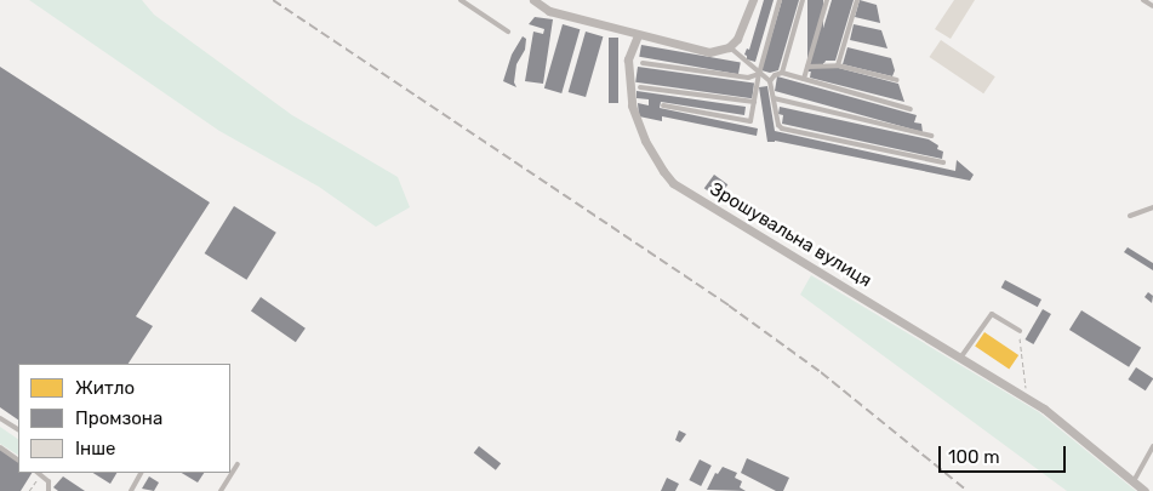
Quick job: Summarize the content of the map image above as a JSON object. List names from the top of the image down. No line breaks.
{"streets":{"street":["Зрошувальна вулиця"]},"legend":["Житло","Промзона","Інше"],"scale_bar":"100 m"}
